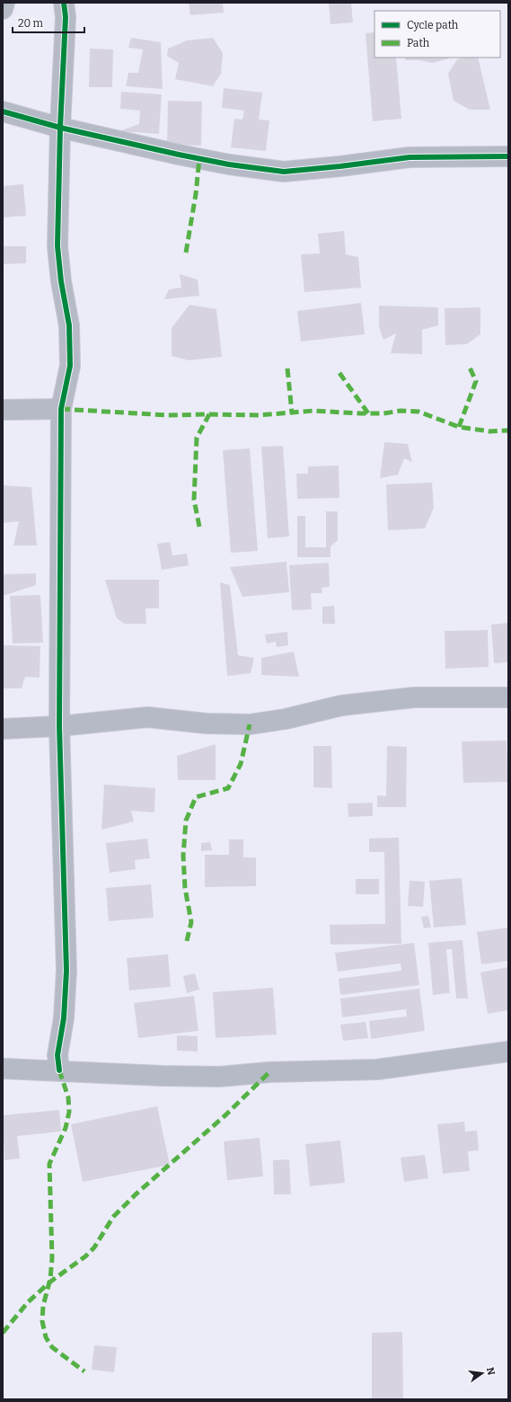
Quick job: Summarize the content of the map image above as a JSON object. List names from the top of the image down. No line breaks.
{"legend":["Cycle path","Path"],"scale_bar":"20 m","north":"right"}
